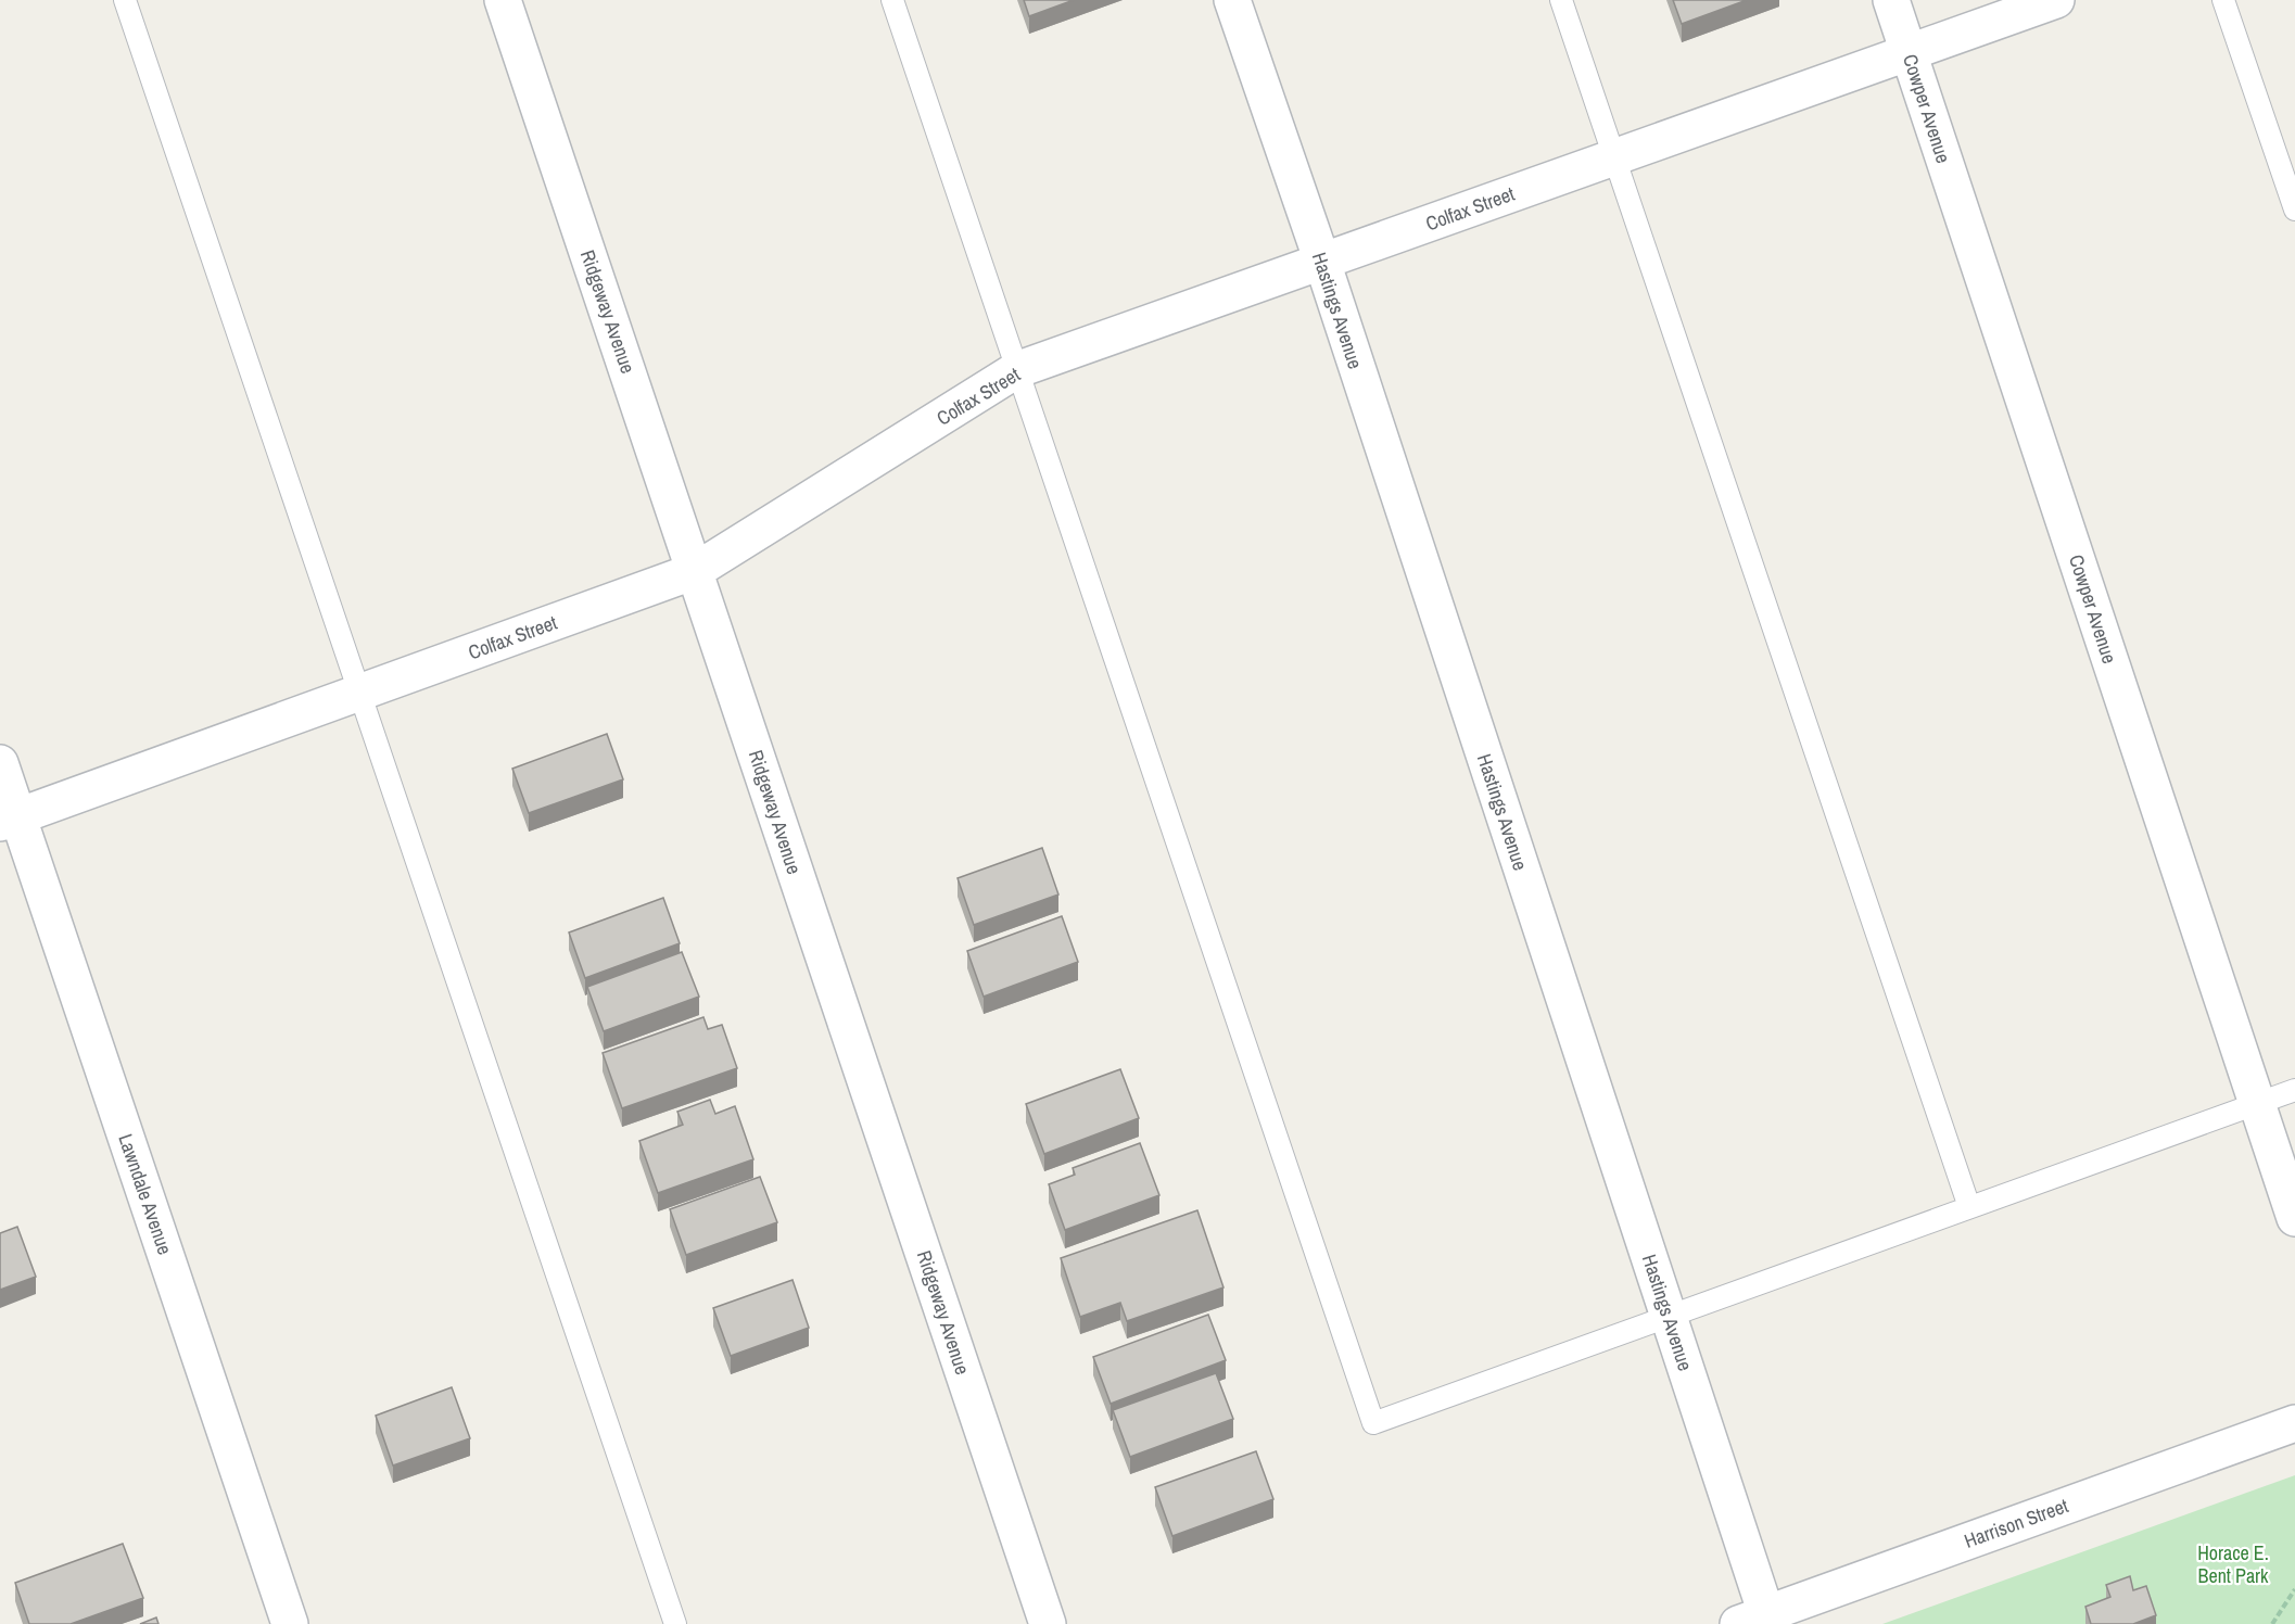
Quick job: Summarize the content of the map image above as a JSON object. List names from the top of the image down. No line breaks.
{"streets":{"street":["Cowper Avenue","Colfax Street","Hastings Avenue","Ridgeway Avenue","Lawndale Avenue","Harrison Street"]},"crossings":[["Cowper Avenue","Colfax Street"],["Colfax Street","Hastings Avenue"],["Colfax Street","Ridgeway Avenue"],["Colfax Street","Lawndale Avenue"],["Hastings Avenue","Harrison Street"]],"parks":["Horace E. Bent Park"]}
